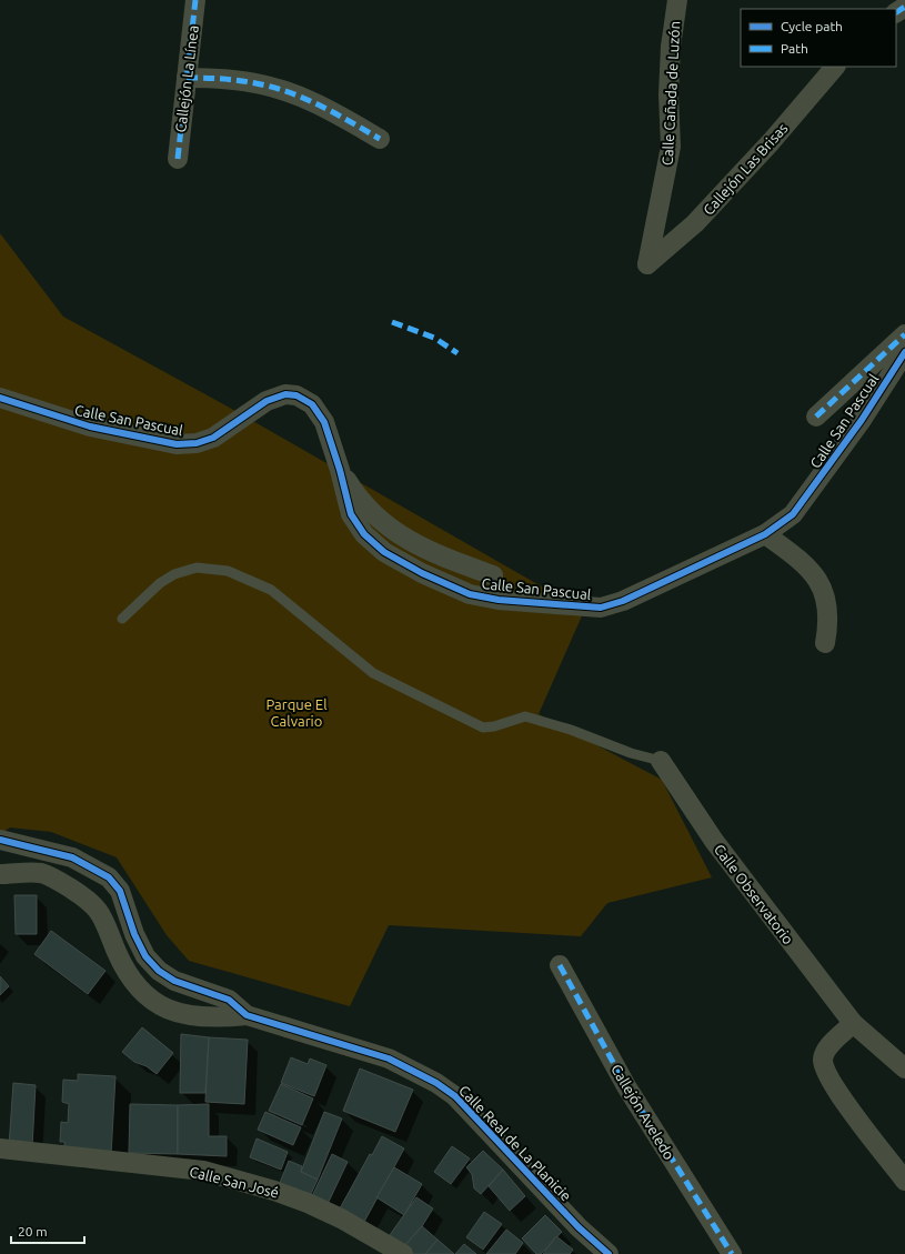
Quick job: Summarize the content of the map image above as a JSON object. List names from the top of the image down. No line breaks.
{"streets":{"street":["Callejón La Línea","Calle Cañada de Luzón","Callejón Las Brisas","Calle San Pascual","Calle Observatorio","Callejón Aveledo","Calle Real de La Planicie","Calle San José"]},"crossings":[["Calle Cañada de Luzón","Callejón Las Brisas"]],"parks":["Parque El Calvario"],"legend":["Cycle path","Path"],"scale_bar":"20 m"}
